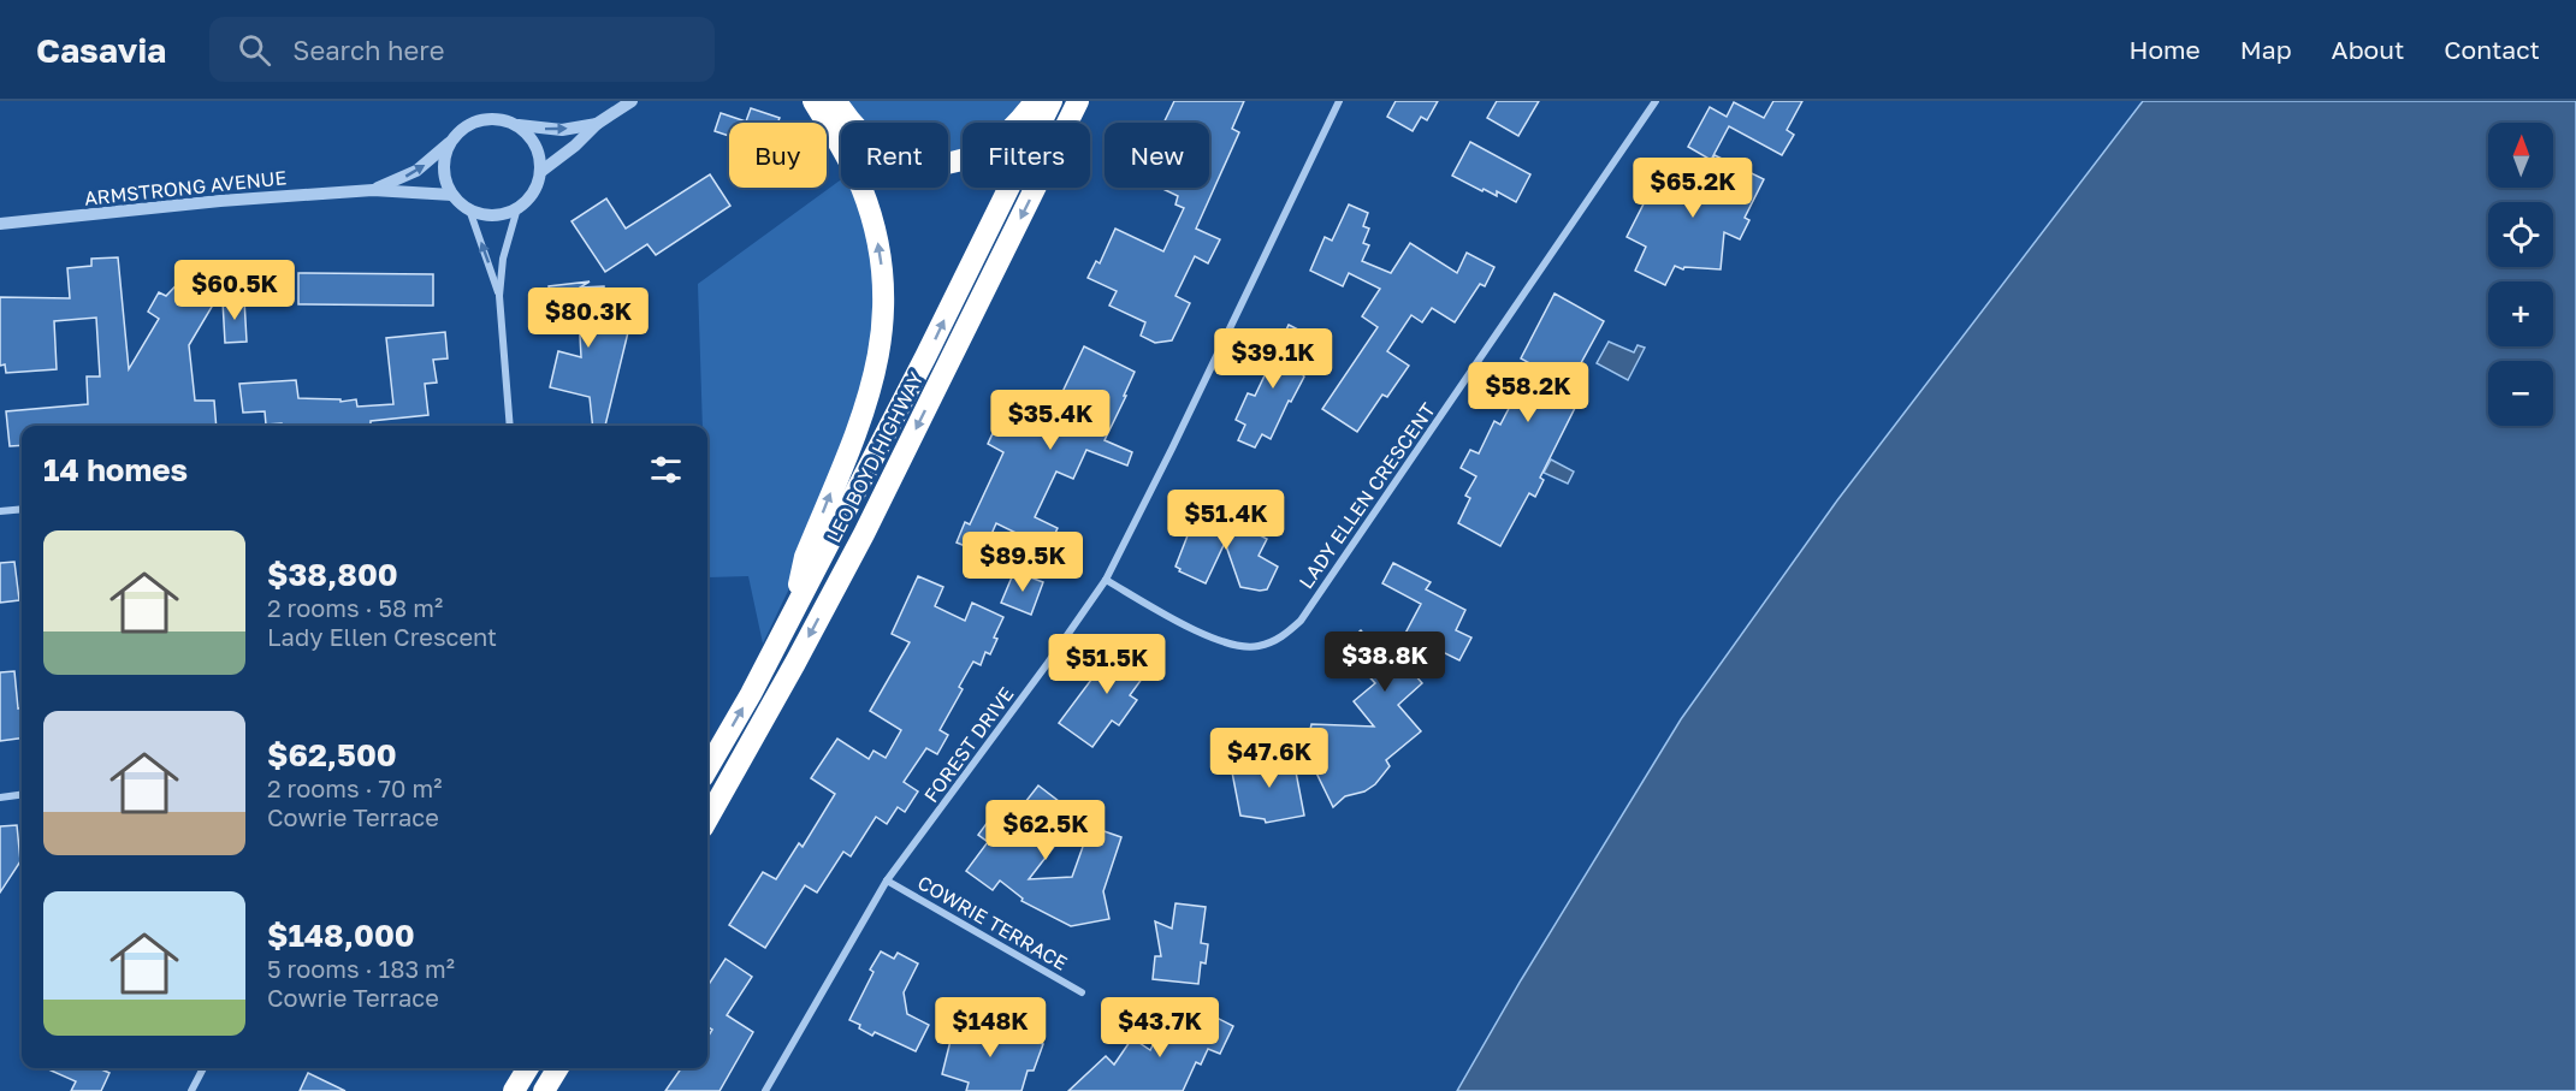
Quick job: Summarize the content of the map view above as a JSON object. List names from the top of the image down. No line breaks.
{"streets":{"highway":["LEO BOYD HIGHWAY"],"street":["ARMSTRONG AVENUE","LADY ELLEN CRESCENT","FOREST DRIVE","COWRIE TERRACE"]},"crossings":[["LADY ELLEN CRESCENT","FOREST DRIVE"],["FOREST DRIVE","COWRIE TERRACE"]],"north":"top","page":{"header":"Casavia","search":"Search here","nav":["Home","Map","About","Contact"],"map_buttons":["+","−"],"chip":["Buy","Rent","Filters","New"],"price":["$65.2K","$60.5K","$80.3K","$39.1K","$58.2K","$35.4K","$51.4K","$89.5K","$38.8K","$51.5K","$47.6K","$62.5K","$148K","$43.7K"],"heading":"14 homes","list":[{"name":"$38,800","note":"2 rooms · 58 m² · Lady Ellen Crescent"},{"name":"$62,500","note":"2 rooms · 70 m² · Cowrie Terrace"},{"name":"$148,000","note":"5 rooms · 183 m² · Cowrie Terrace"}]}}
